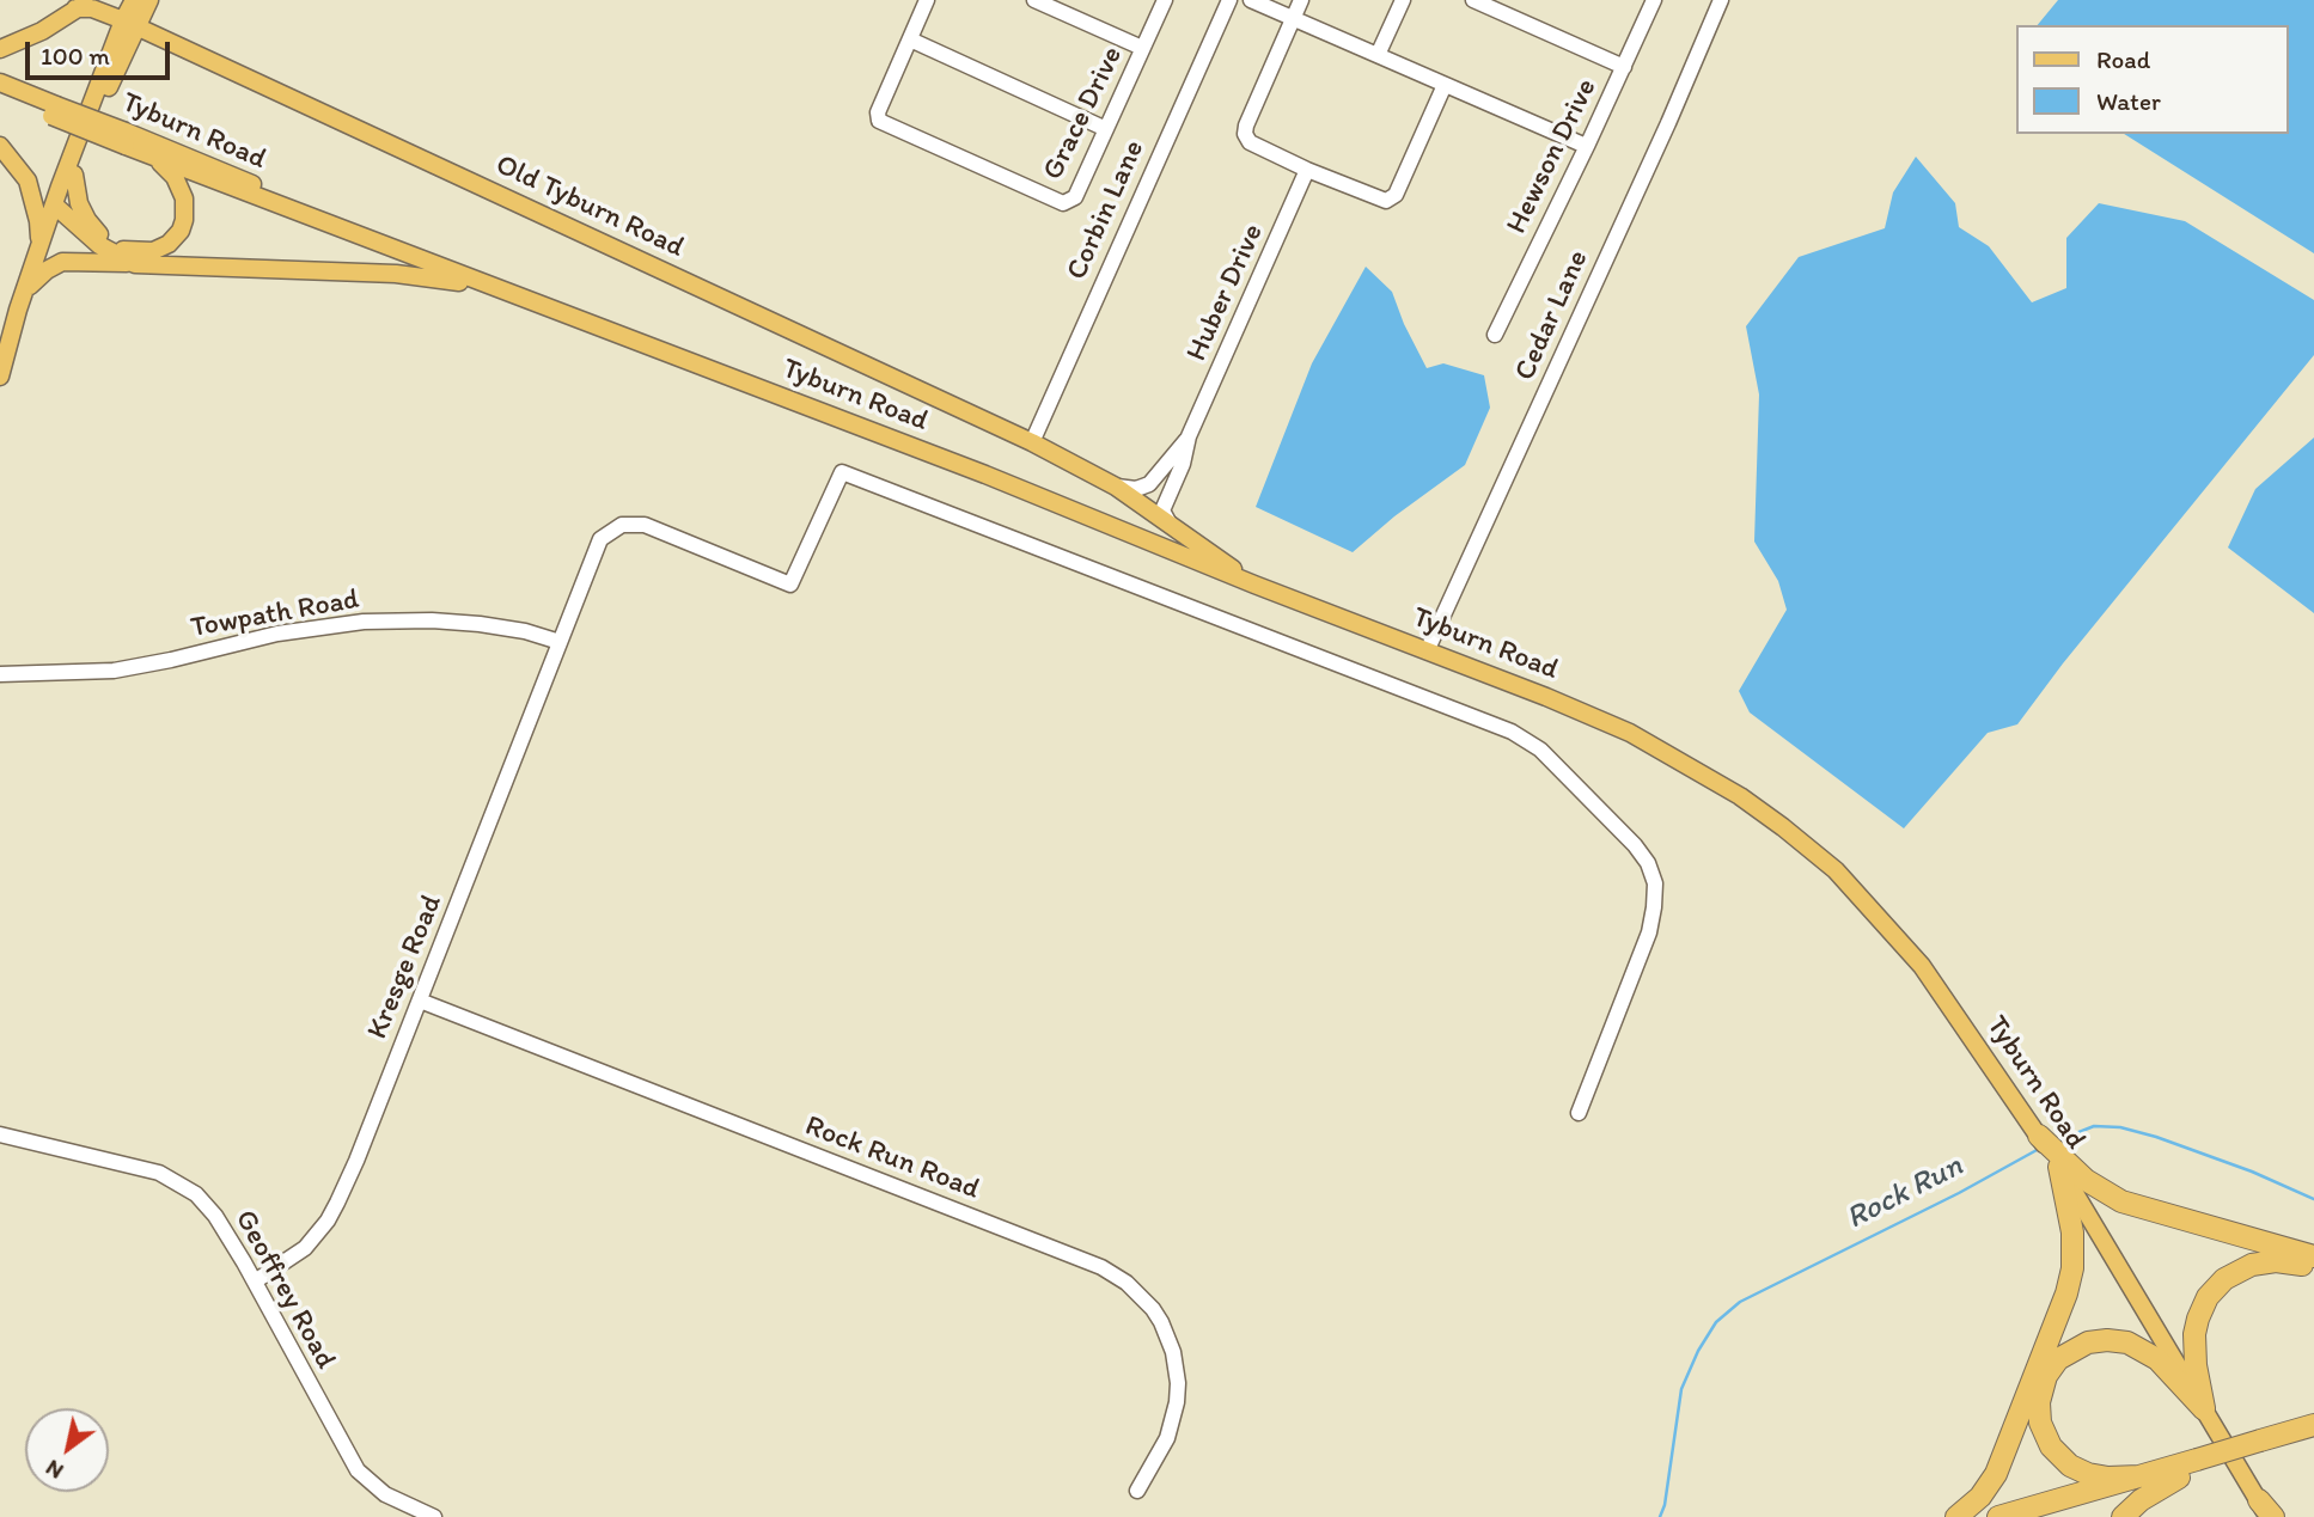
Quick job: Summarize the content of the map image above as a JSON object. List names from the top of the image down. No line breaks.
{"streets":{"main road":["Tyburn Road","Old Tyburn Road"],"street":["Grace Drive","Hewson Drive","Corbin Lane","Huber Drive","Cedar Lane","Towpath Road","Kresge Road","Rock Run Road","Geoffrey Road"]},"crossings":[["Tyburn Road","Old Tyburn Road"],["Tyburn Road","Cedar Lane"],["Old Tyburn Road","Corbin Lane"],["Old Tyburn Road","Huber Drive"],["Towpath Road","Kresge Road"],["Kresge Road","Rock Run Road"],["Kresge Road","Geoffrey Road"]],"water":["Rock Run"],"legend":["Road","Water"],"scale_bar":"100 m","north":"bottom left"}
